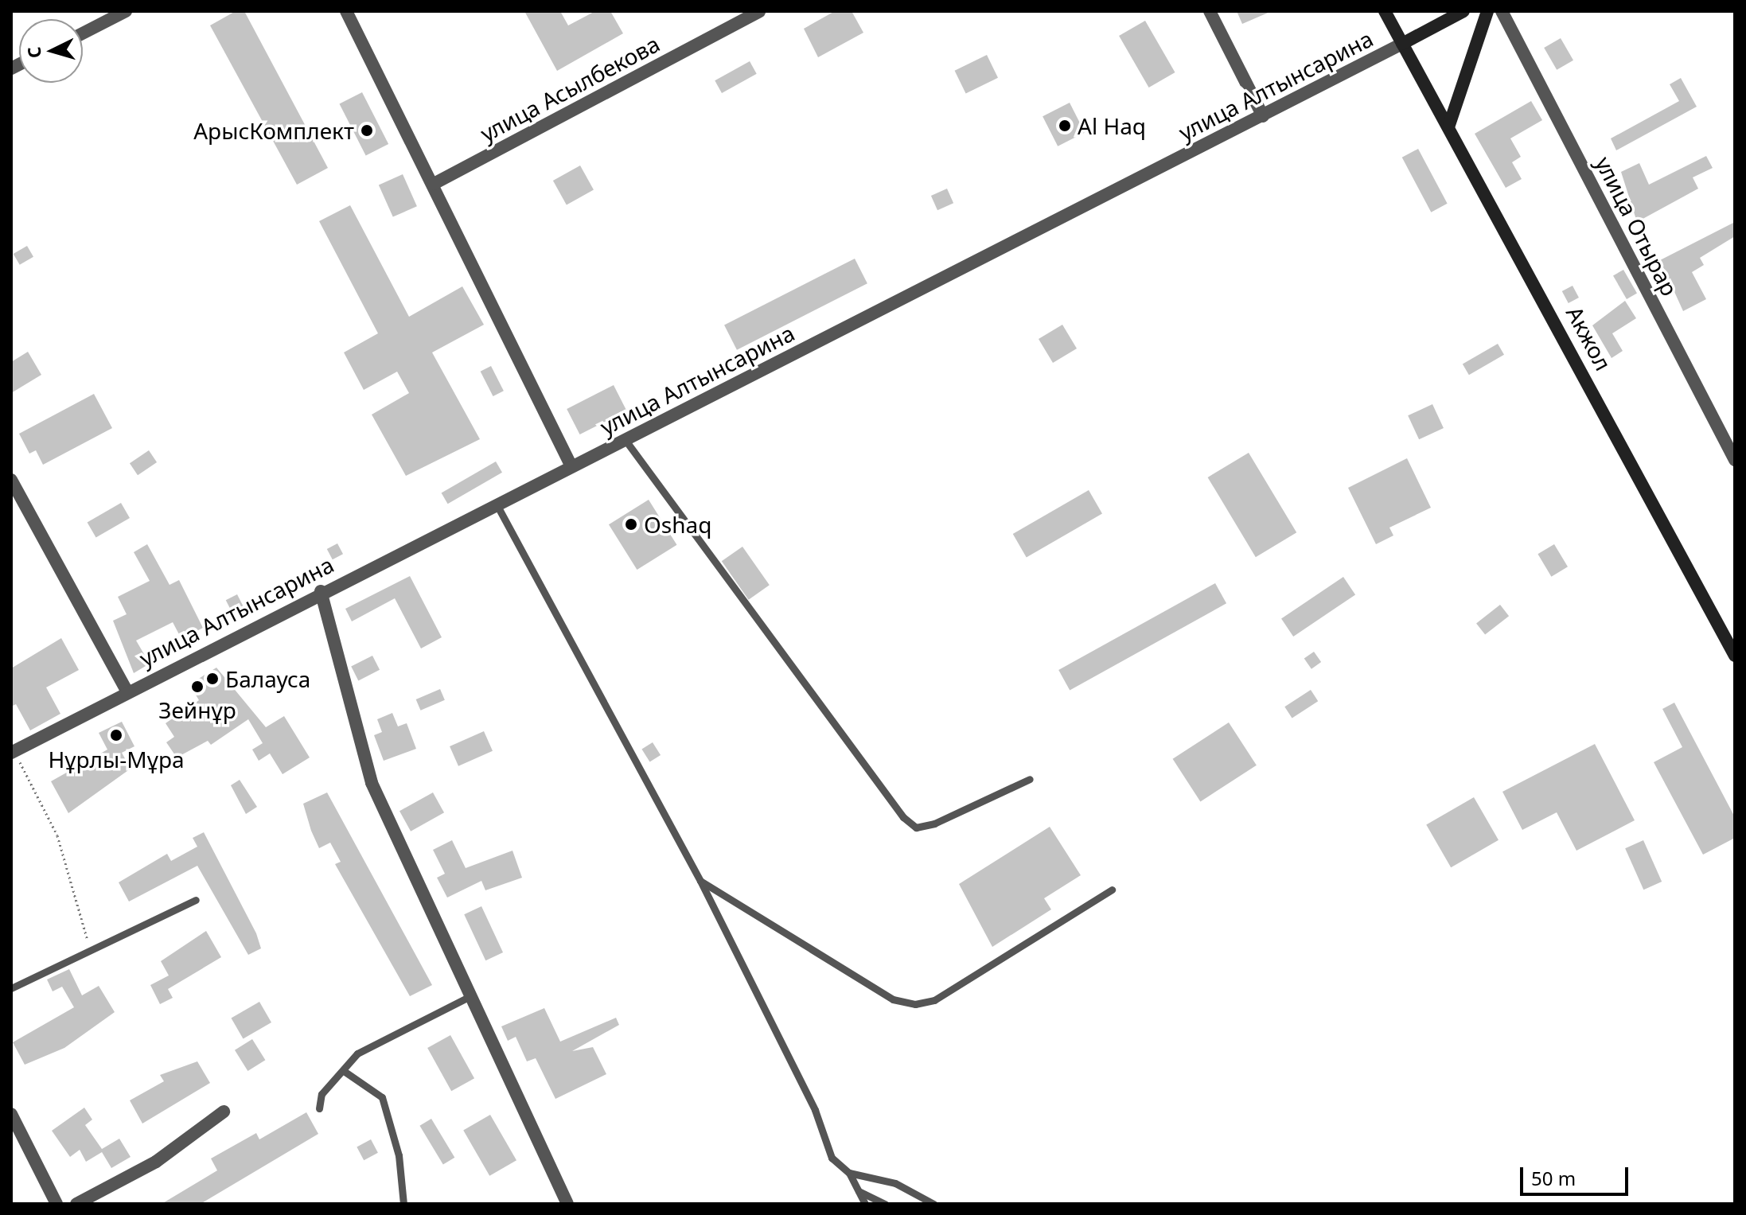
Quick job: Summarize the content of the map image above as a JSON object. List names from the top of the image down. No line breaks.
{"streets":{"main road":["Акжол"],"street":["улица Алтынсарина","улица Асылбекова","улица Отырар"]},"crossings":[["улица Алтынсарина","Акжол"]],"places":["Al Haq","АрысКомплект","Oshaq","Балауса","Зейнұр","Нұрлы-Мұра"],"scale_bar":"50 m","north":"left"}
